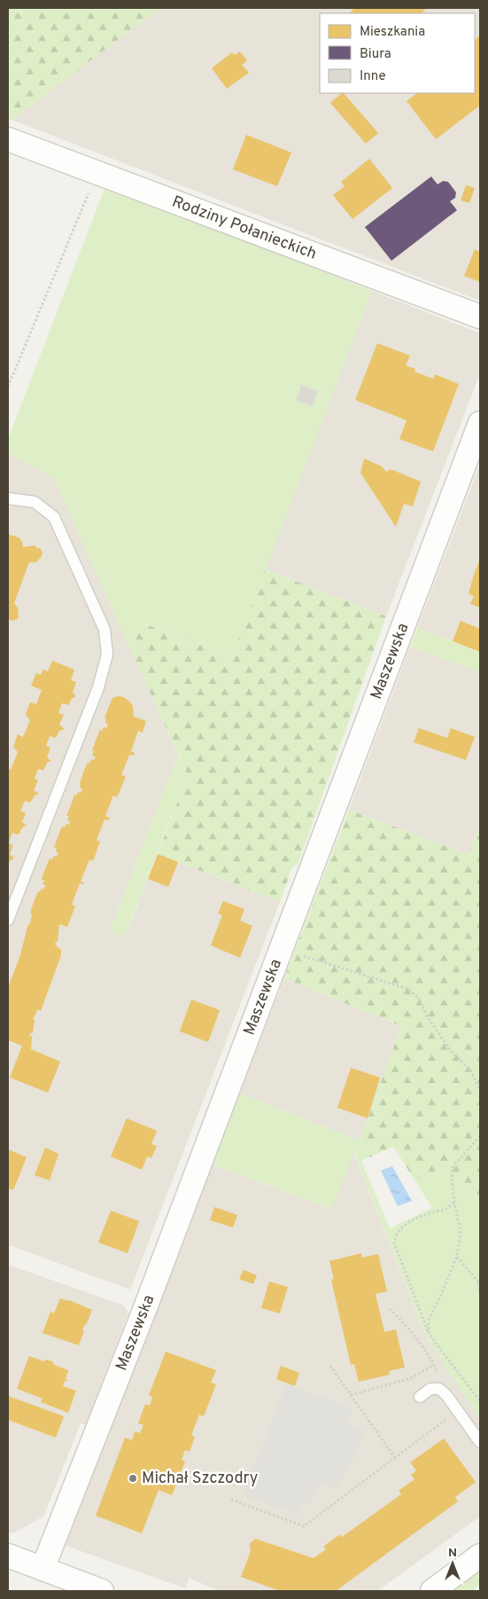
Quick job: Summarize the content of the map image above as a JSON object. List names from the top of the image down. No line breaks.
{"streets":{"street":["Rodziny Połanieckich","Maszewska"]},"places":["Michał Szczodry"],"legend":["Mieszkania","Biura","Inne"],"north":"top"}
